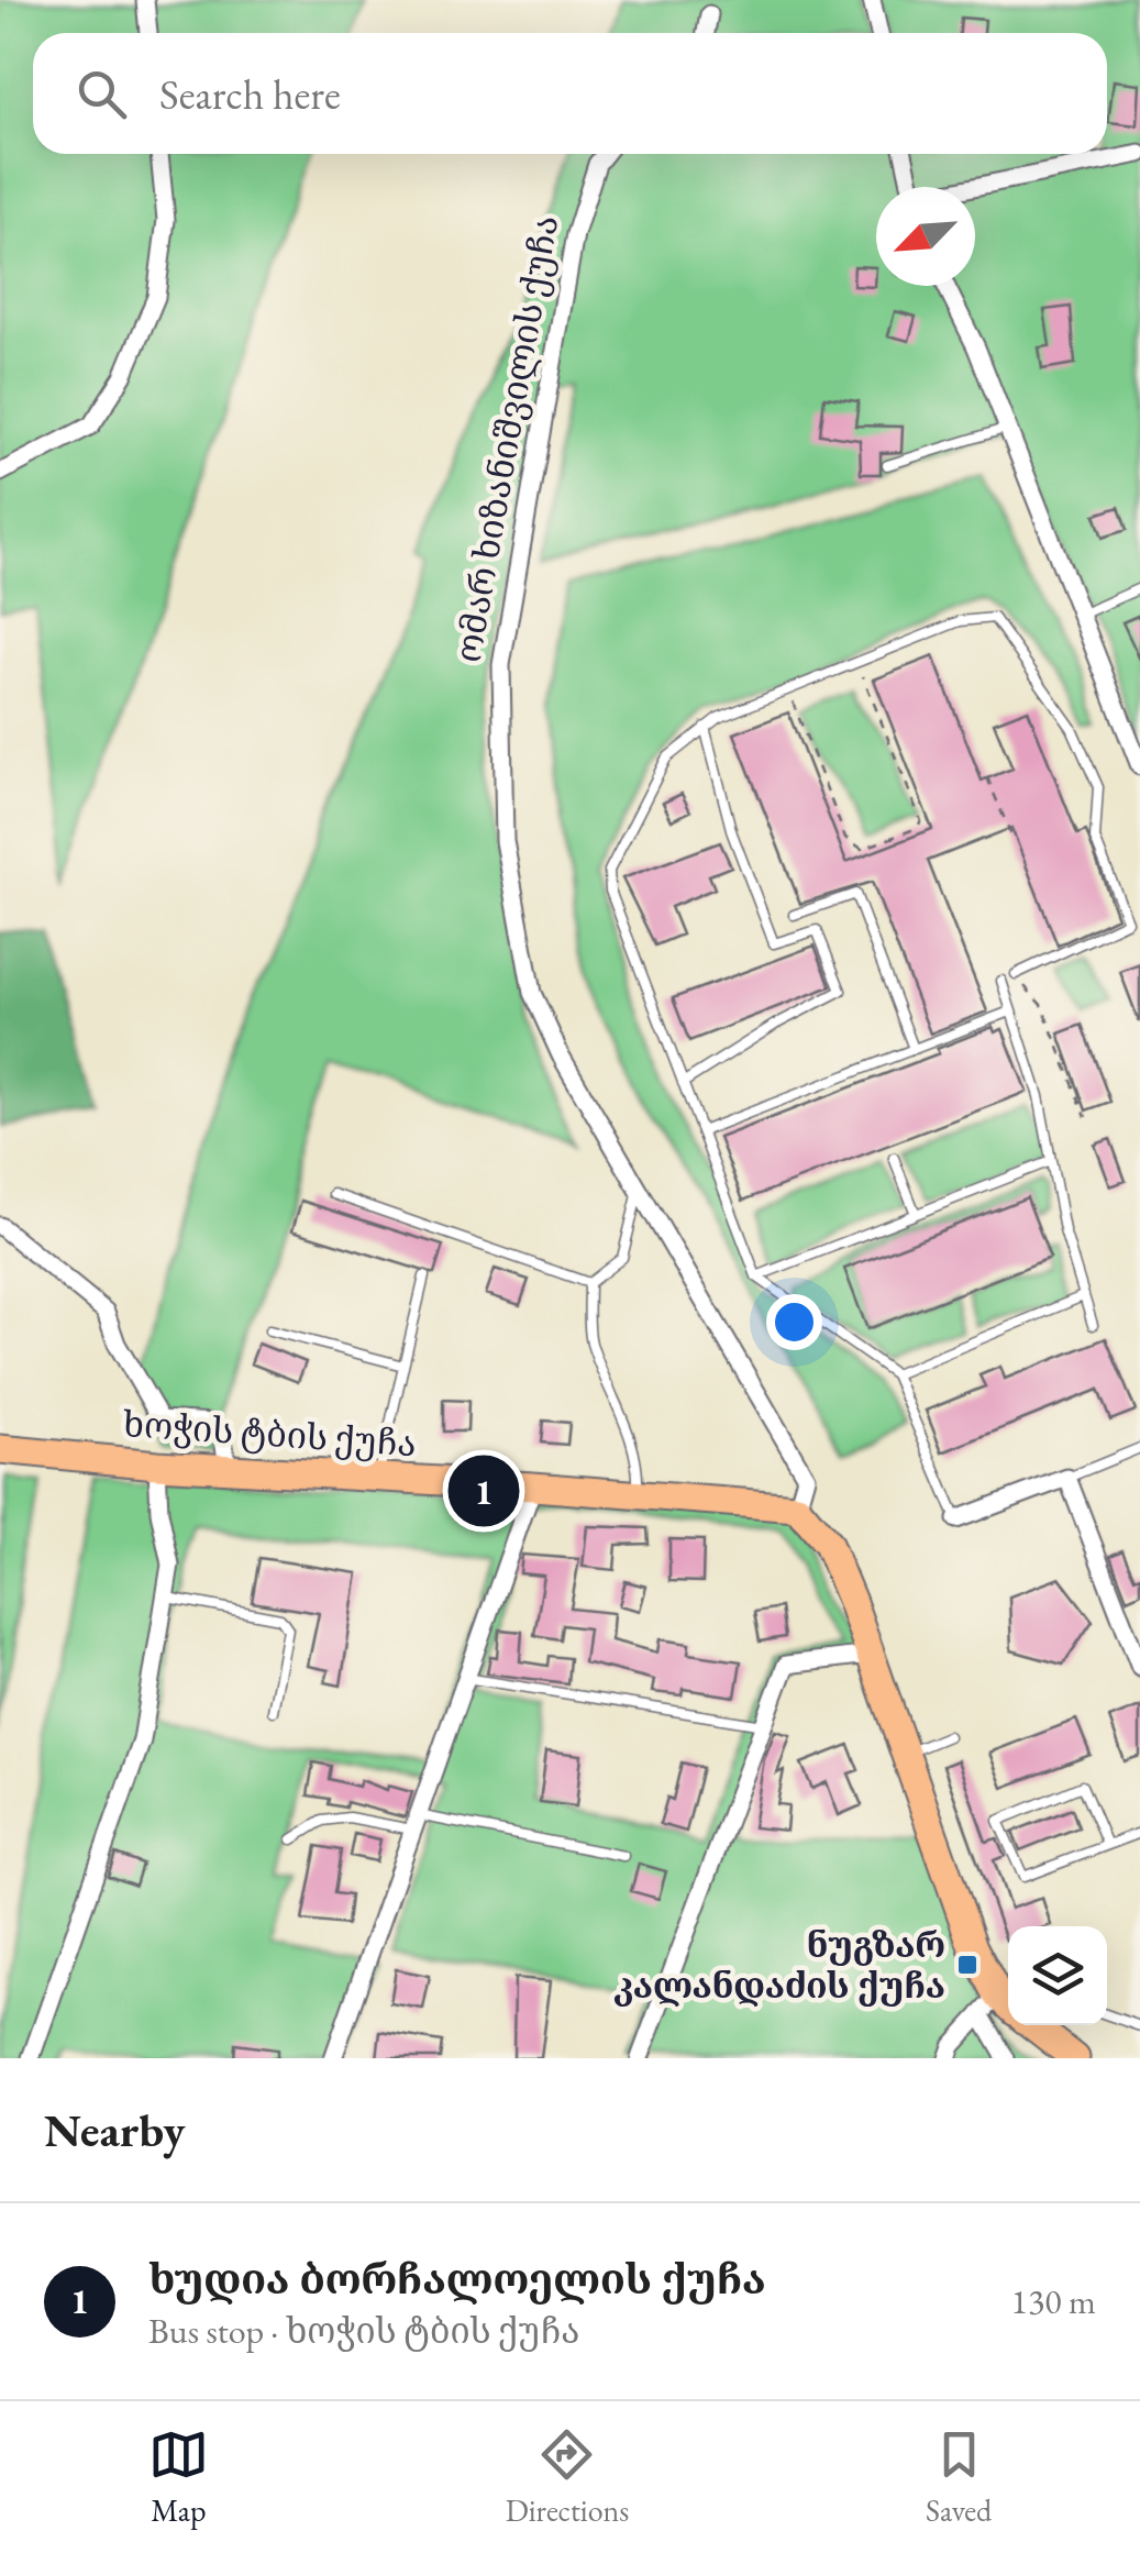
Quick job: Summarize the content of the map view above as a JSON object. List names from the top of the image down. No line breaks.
{"streets":{"main road":["ხოჭის ტბის ქუჩა"],"street":["ომარ ხიზანიშვილის ქუჩა"]},"crossings":[["ომარ ხიზანიშვილის ქუჩა","ხოჭის ტბის ქუჩა"]],"places":{"transit":["ნუგზარ კალანდაძის ქუჩა"]},"north":"bottom left","page":{"search":"Search here","pins":"1","heading":"Nearby","list":[{"mark":"1","name":"ხუდია ბორჩალოელის ქუჩა","note":"Bus stop · ხოჭის ტბის ქუჩა","value":"130 m"}],"nav":["Map","Directions","Saved"]}}
